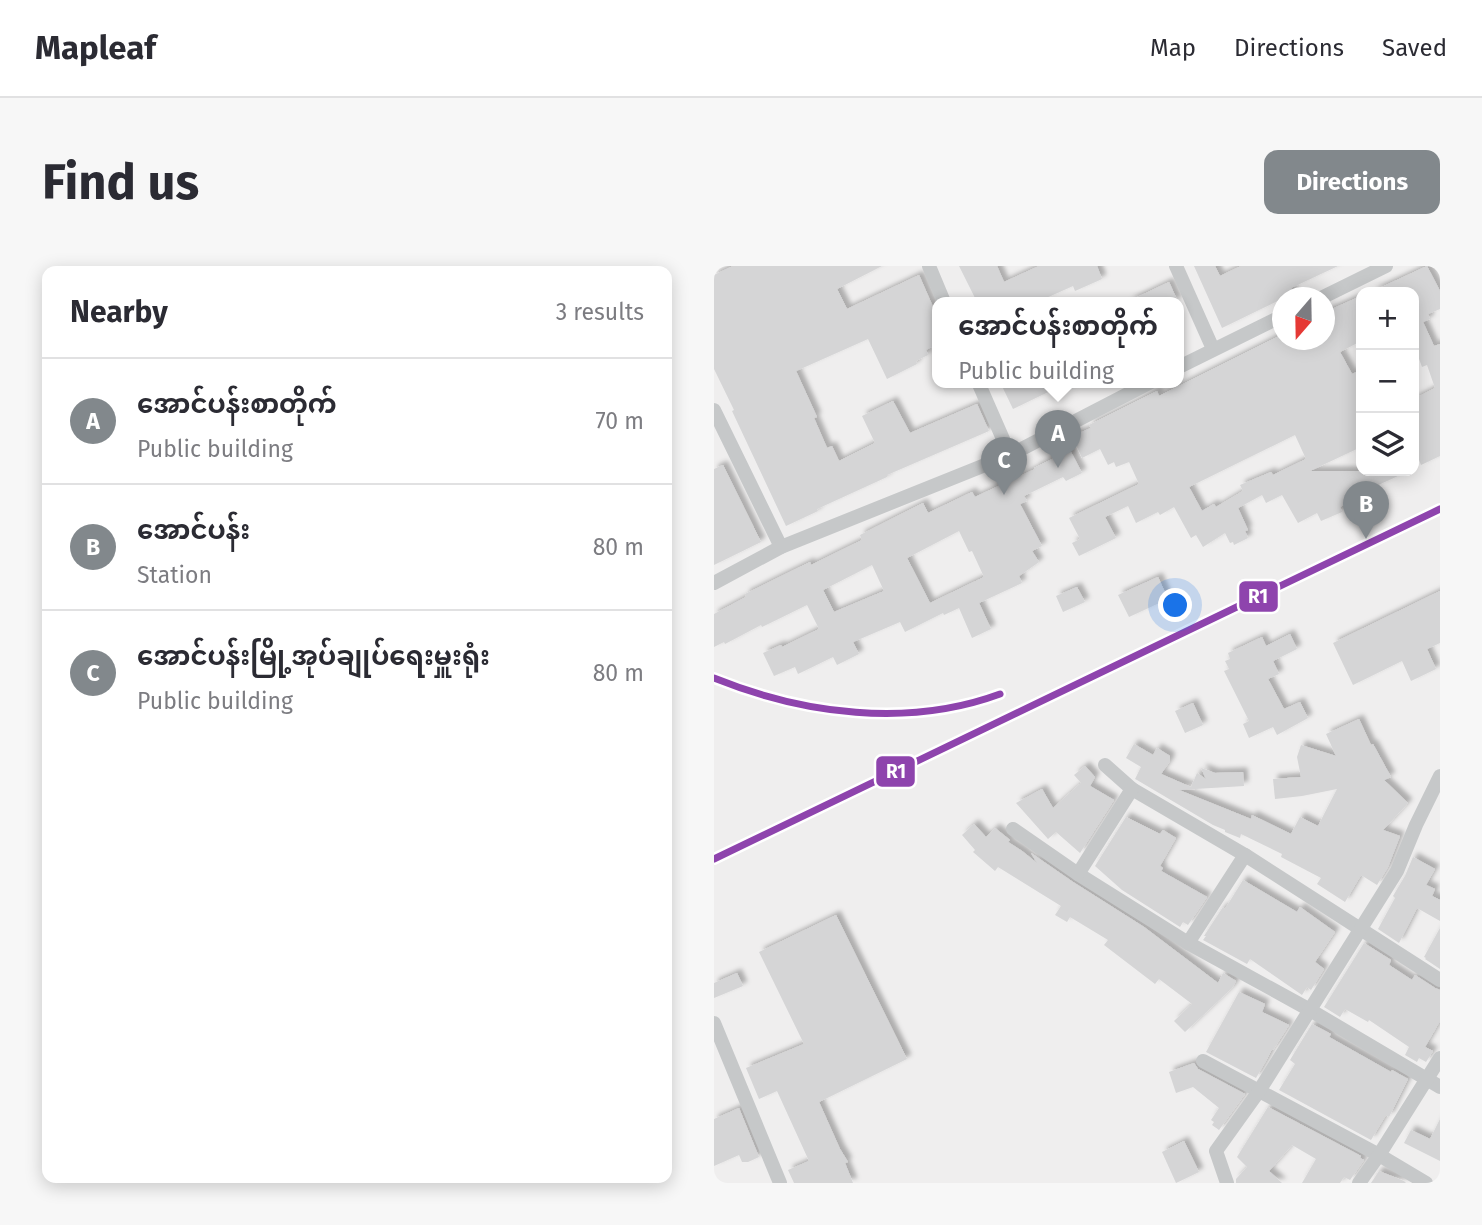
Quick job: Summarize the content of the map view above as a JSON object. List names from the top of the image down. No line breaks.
{"lines":["transit line R1"],"north":"bottom","page":{"header":"Mapleaf","nav":["Map","Directions","Saved"],"buttons":"Directions","title":"Find us","heading":["Nearby","3 results"],"map_buttons":["+","−"],"popup":["အောင်ပန်းစာတိုက်","Public building"],"list":[{"mark":"A","name":"အောင်ပန်းစာတိုက်","note":"Public building","value":"70 m"},{"mark":"B","name":"အောင်ပန်း","note":"Station","value":"80 m"},{"mark":"C","name":"အောင်ပန်းမြို့အုပ်ချုပ်ရေးမှူးရုံး","note":"Public building","value":"80 m"}],"pins":["A","C","B"]}}
